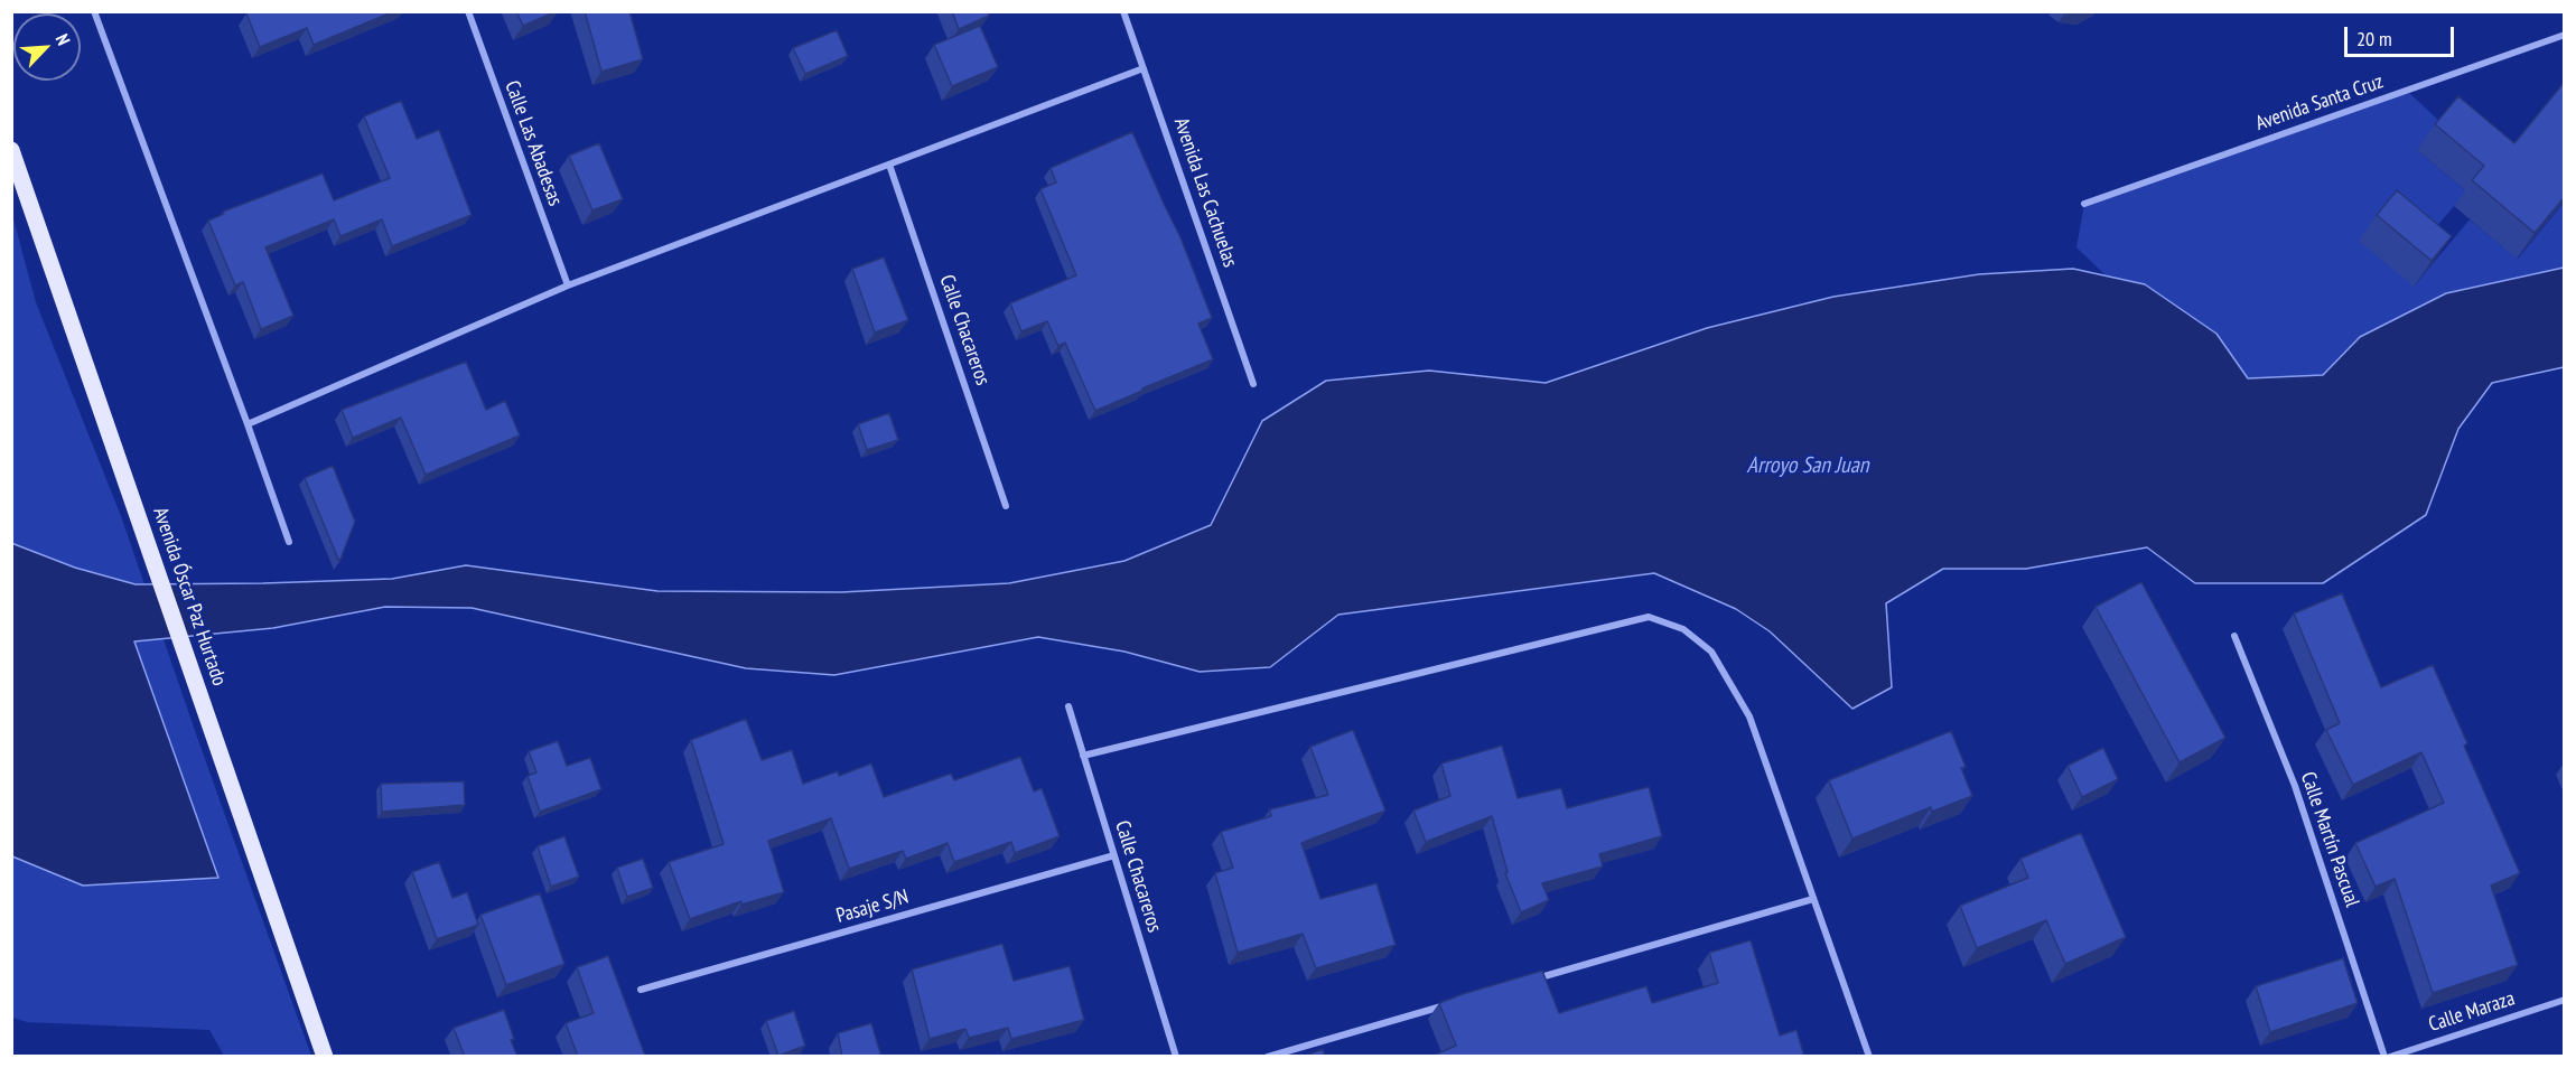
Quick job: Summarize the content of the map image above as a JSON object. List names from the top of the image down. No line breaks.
{"streets":{"main road":["Avenida Óscar Paz Hurtado"],"street":["Avenida Santa Cruz","Calle Las Abadesas","Avenida Las Cachuelas","Calle Chacareros","Calle Martín Pascual","Pasaje S/N","Calle Maraza"]},"crossings":[["Calle Chacareros","Pasaje S/N"],["Calle Martín Pascual","Calle Maraza"]],"water":["Arroyo San Juan"],"scale_bar":"20 m","north":"top right"}
